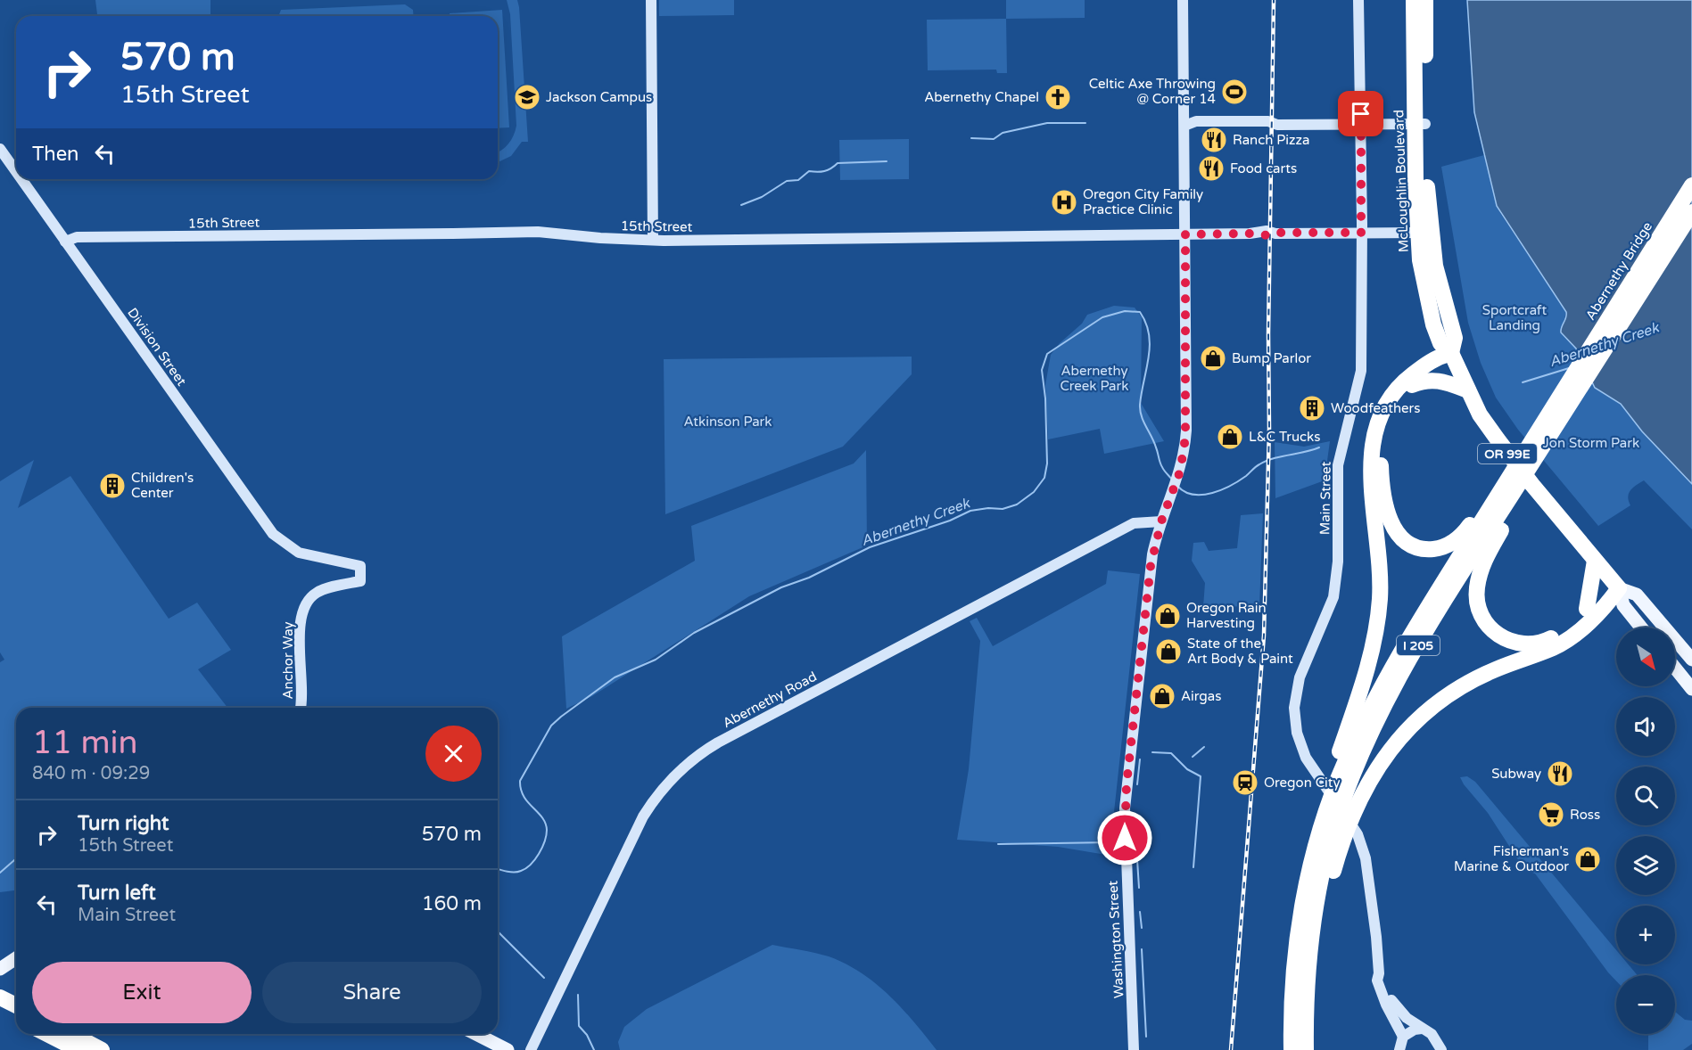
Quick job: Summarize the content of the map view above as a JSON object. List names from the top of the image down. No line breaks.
{"streets":{"highway":["McLoughlin Boulevard","Abernethy Bridge","OR 99E","I 205"],"street":["15th Street","Division Street","Main Street","Anchor Way","Abernethy Road","Washington Street"]},"crossings":[["McLoughlin Boulevard","15th Street"],["15th Street","Division Street"],["15th Street","Main Street"],["15th Street","Washington Street"],["Abernethy Bridge","I 205"],["Division Street","Anchor Way"],["Abernethy Road","Washington Street"]],"water":["Abernethy Creek"],"parks":["Sportcraft Landing","Abernethy Creek Park","Atkinson Park","Jon Storm Park"],"places":{"sports":["Celtic Axe Throwing @ Corner 14"],"school or university":["Jackson Campus"],"church":["Abernethy Chapel"],"restaurant":["Ranch Pizza","Food carts","Subway"],"hospital":["Oregon City Family Practice Clinic"],"shop":["Bump Parlor","L&C Trucks","Oregon Rain Harvesting","State of the Art Body & Paint","Airgas","Fisherman's Marine & Outdoor"],"building":["Woodfeathers","Children's Center"],"station":["Oregon City"],"supermarket":["Ross"]},"north":"bottom right","page":{"turn":["570 m","15th Street"],"then":"Then","map_buttons":["+","−"],"heading":["11 min","840 m · 09:29"],"list":[{"name":"Turn right","note":"15th Street","value":"570 m"},{"name":"Turn left","note":"Main Street","value":"160 m"}],"buttons":["Exit","Share"]}}
